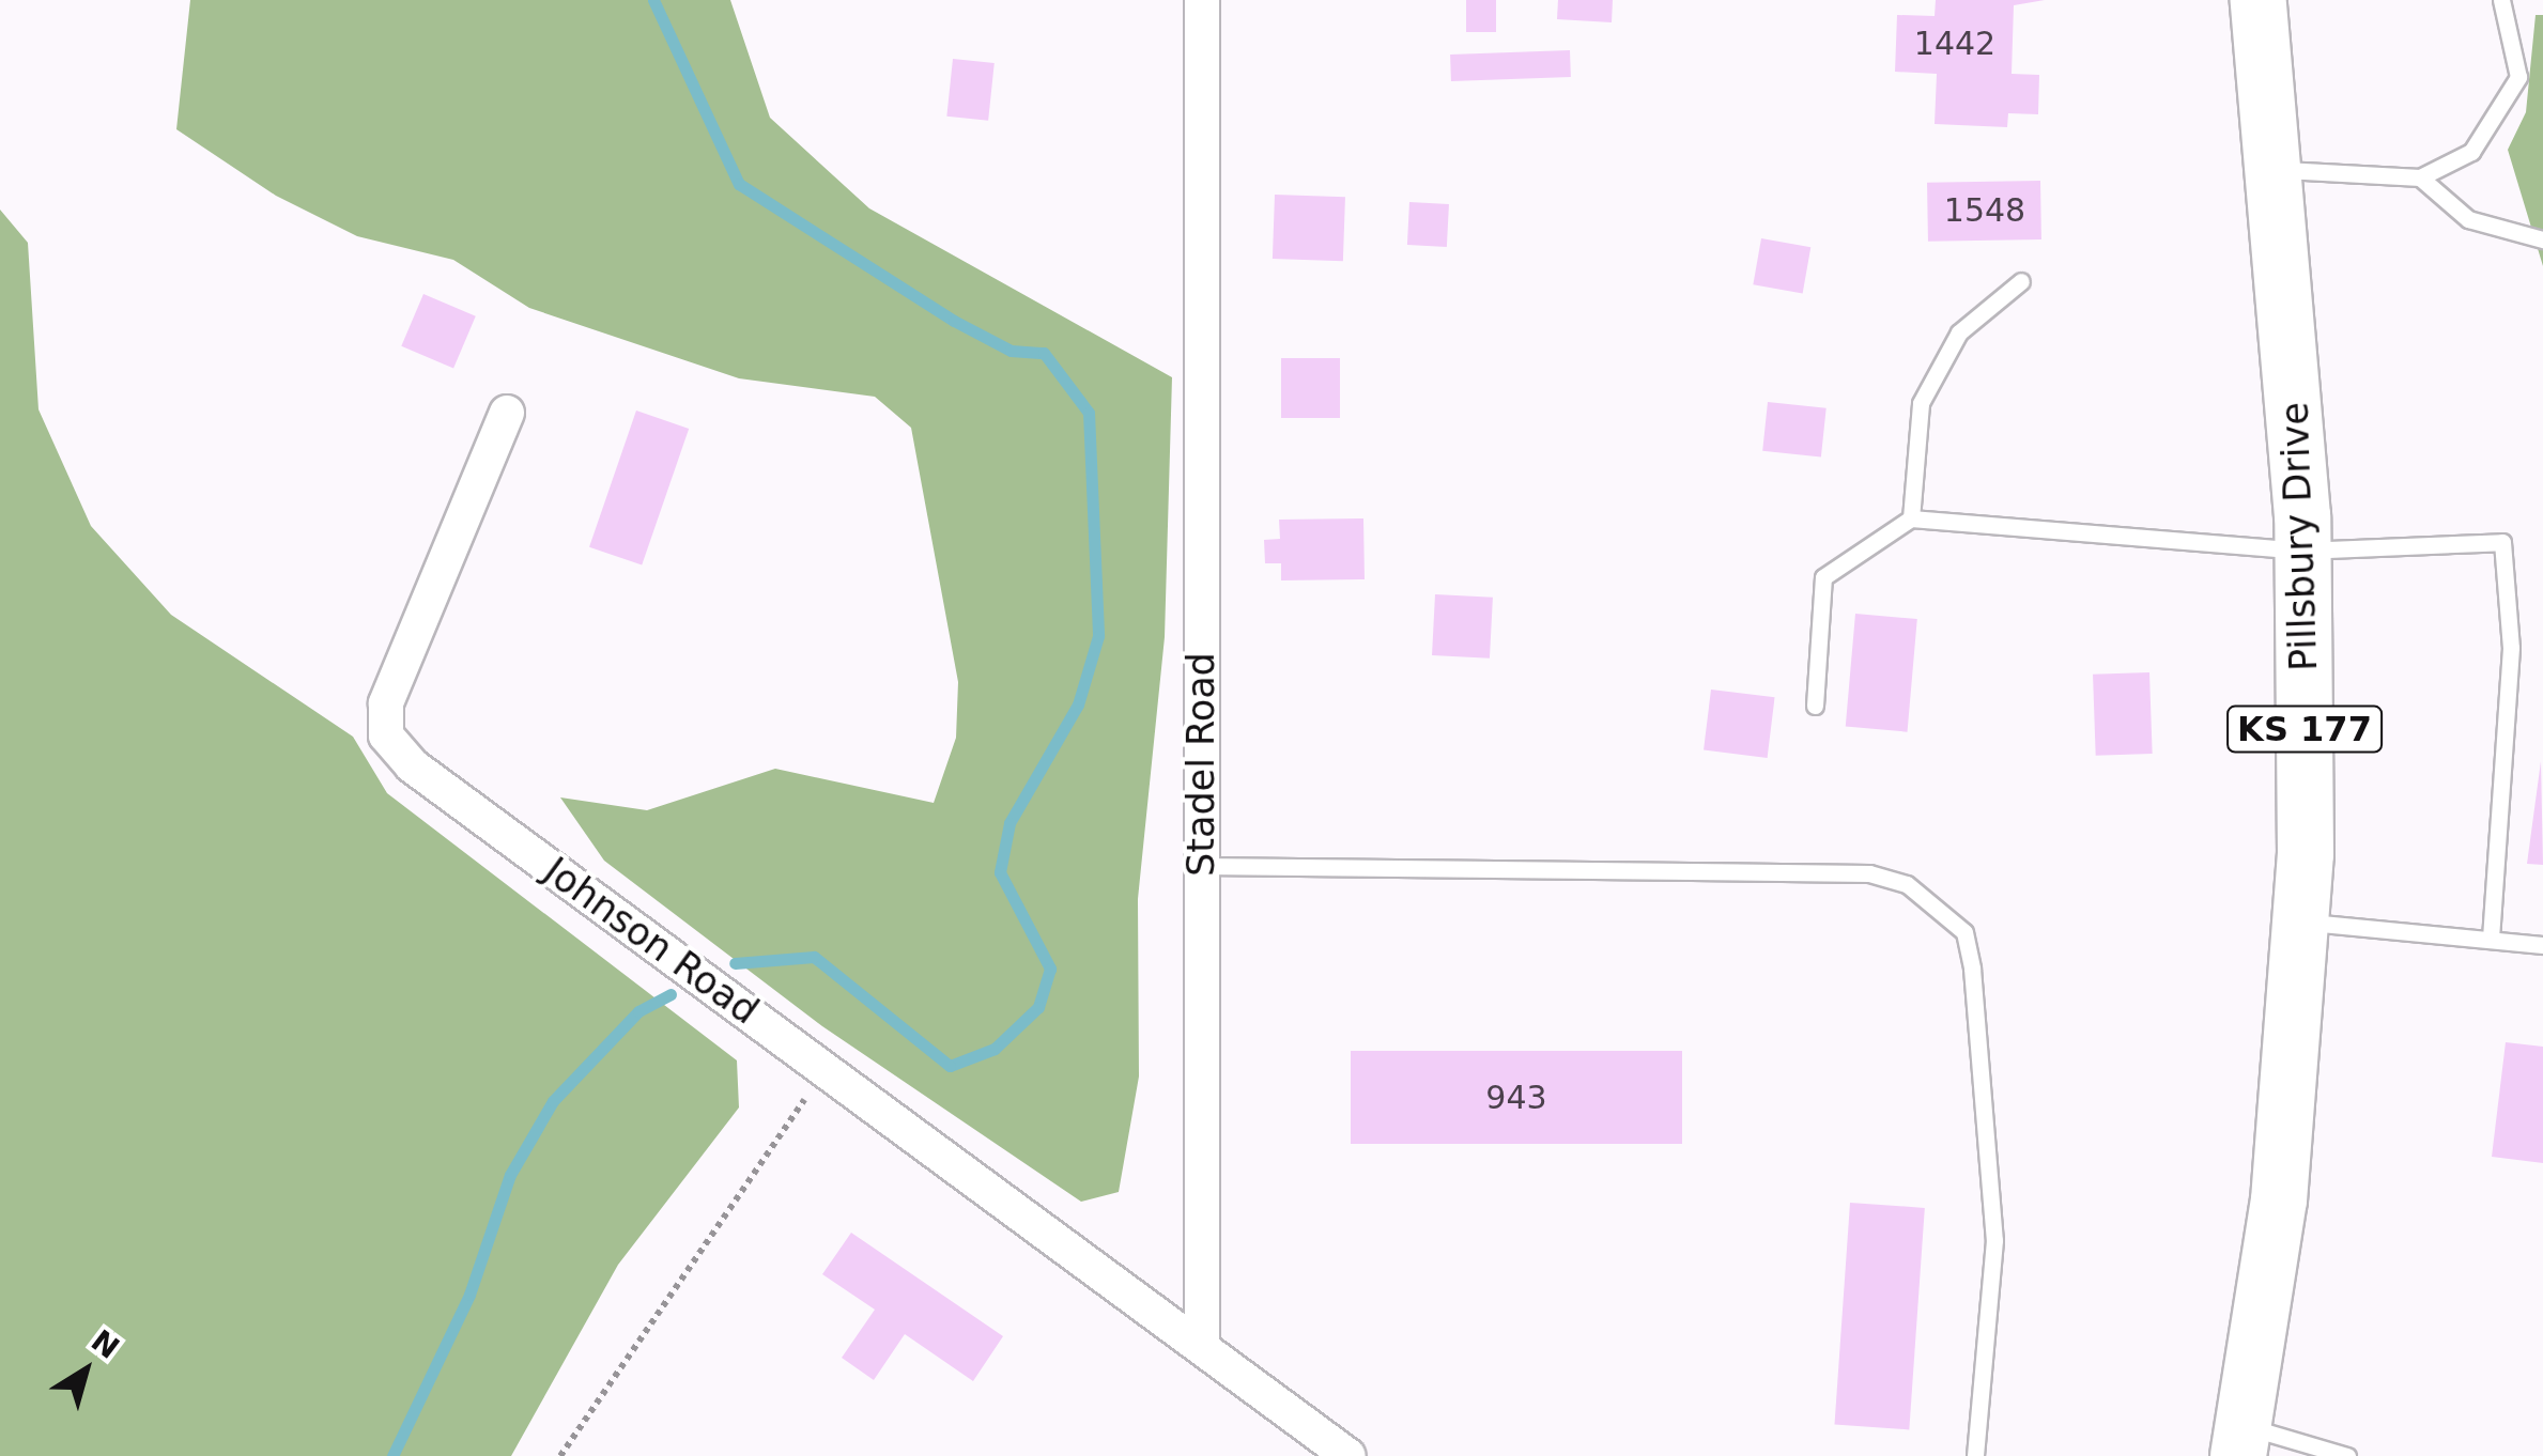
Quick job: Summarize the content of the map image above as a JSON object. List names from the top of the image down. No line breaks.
{"streets":{"highway":["Pillsbury Drive","KS 177"],"street":["Stadel Road","Johnson Road"]},"crossings":[["Stadel Road","Johnson Road"]],"house_numbers":["1442","1548","943"],"north":"top right"}
